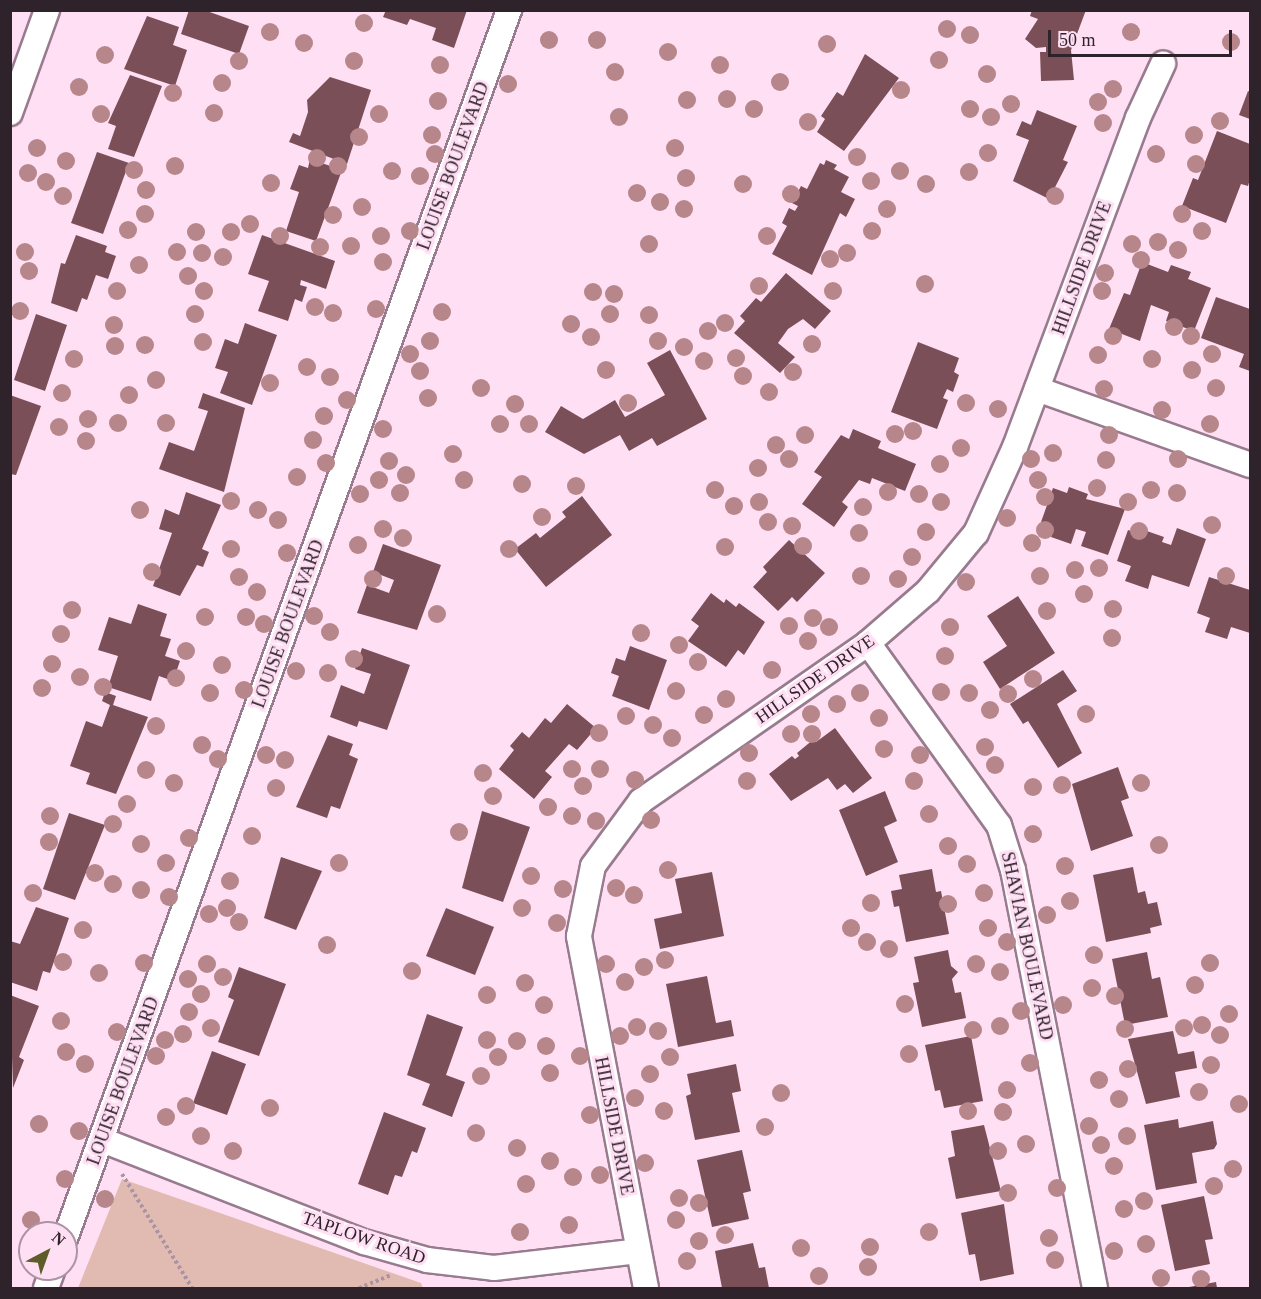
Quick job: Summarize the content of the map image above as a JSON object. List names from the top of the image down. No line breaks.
{"streets":{"street":["LOUISE BOULEVARD","HILLSIDE DRIVE","SHAVIAN BOULEVARD","TAPLOW ROAD"]},"crossings":[["LOUISE BOULEVARD","TAPLOW ROAD"],["HILLSIDE DRIVE","SHAVIAN BOULEVARD"],["HILLSIDE DRIVE","TAPLOW ROAD"]],"scale_bar":"50 m","north":"top right"}
